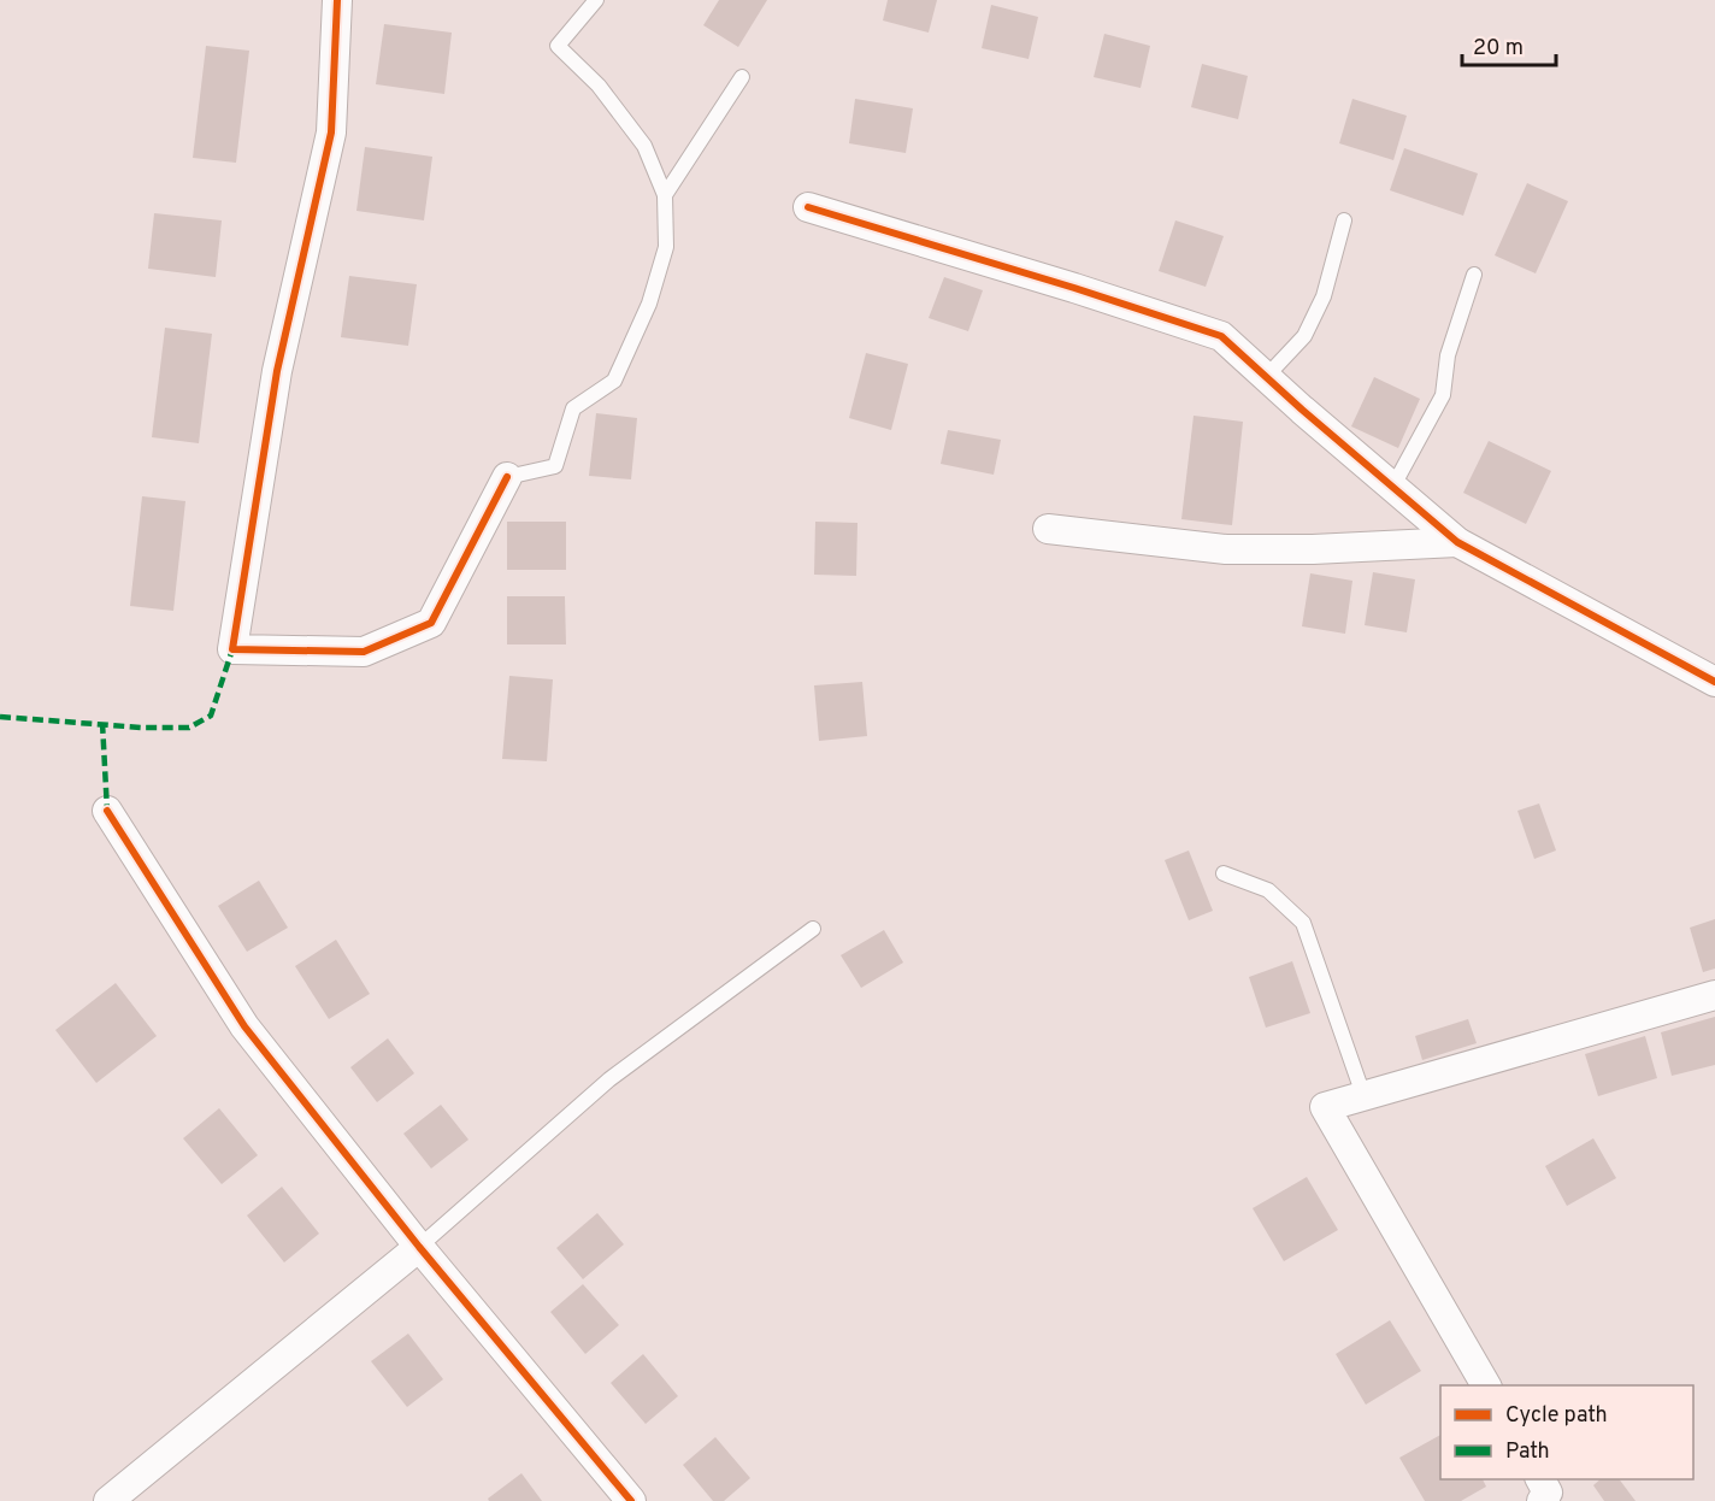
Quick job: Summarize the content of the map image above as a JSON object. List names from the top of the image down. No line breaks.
{"legend":["Cycle path","Path"],"scale_bar":"20 m"}
